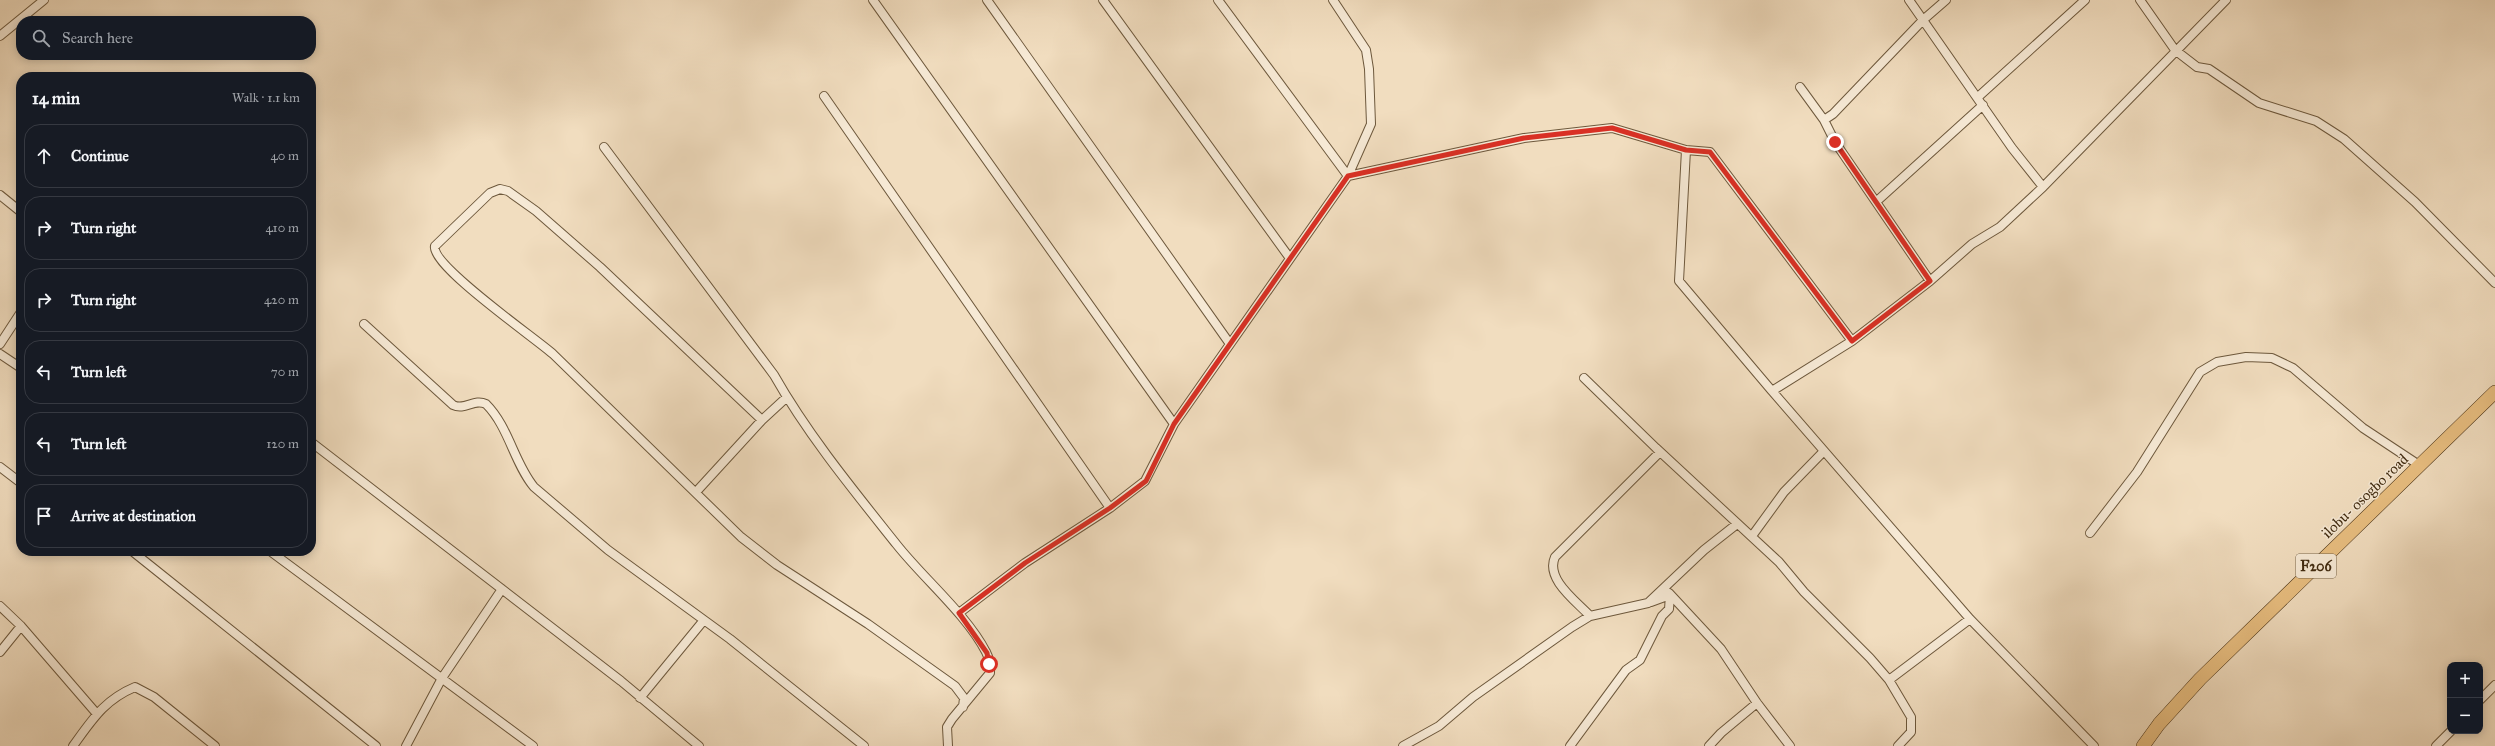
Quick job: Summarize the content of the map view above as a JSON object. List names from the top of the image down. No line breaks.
{"streets":{"main road":["ilobu- osogbo road","F206"]},"page":{"search":"Search here","heading":["14 min","Walk · 1.1 km"],"list":[["Continue","40 m"],["Turn right","410 m"],["Turn right","420 m"],["Turn left","70 m"],["Turn left","120 m"],"Arrive at destination"],"map_buttons":["+","−"]}}
